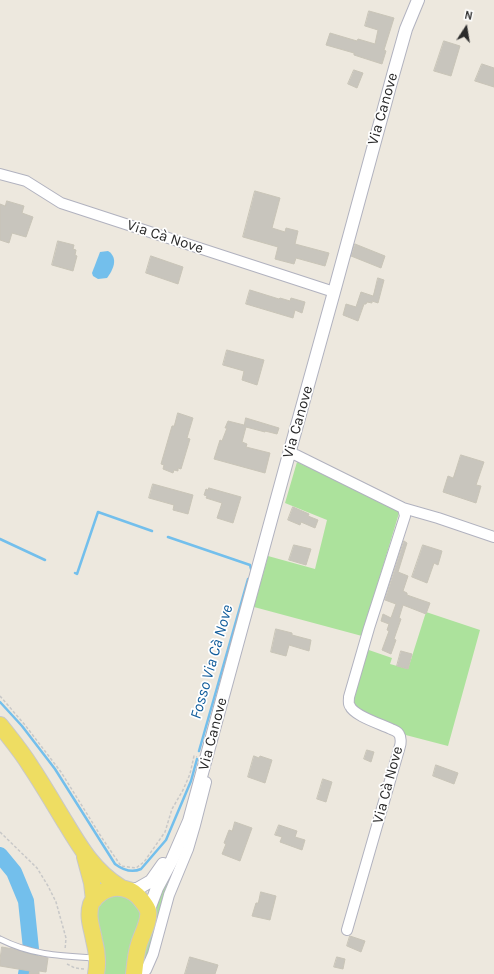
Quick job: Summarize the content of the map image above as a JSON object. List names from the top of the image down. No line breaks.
{"streets":{"street":["Via Canove","Via Cà Nove"]},"crossings":[["Via Canove","Via Cà Nove"]],"water":["Fosso Via Cà Nove"],"north":"top"}
